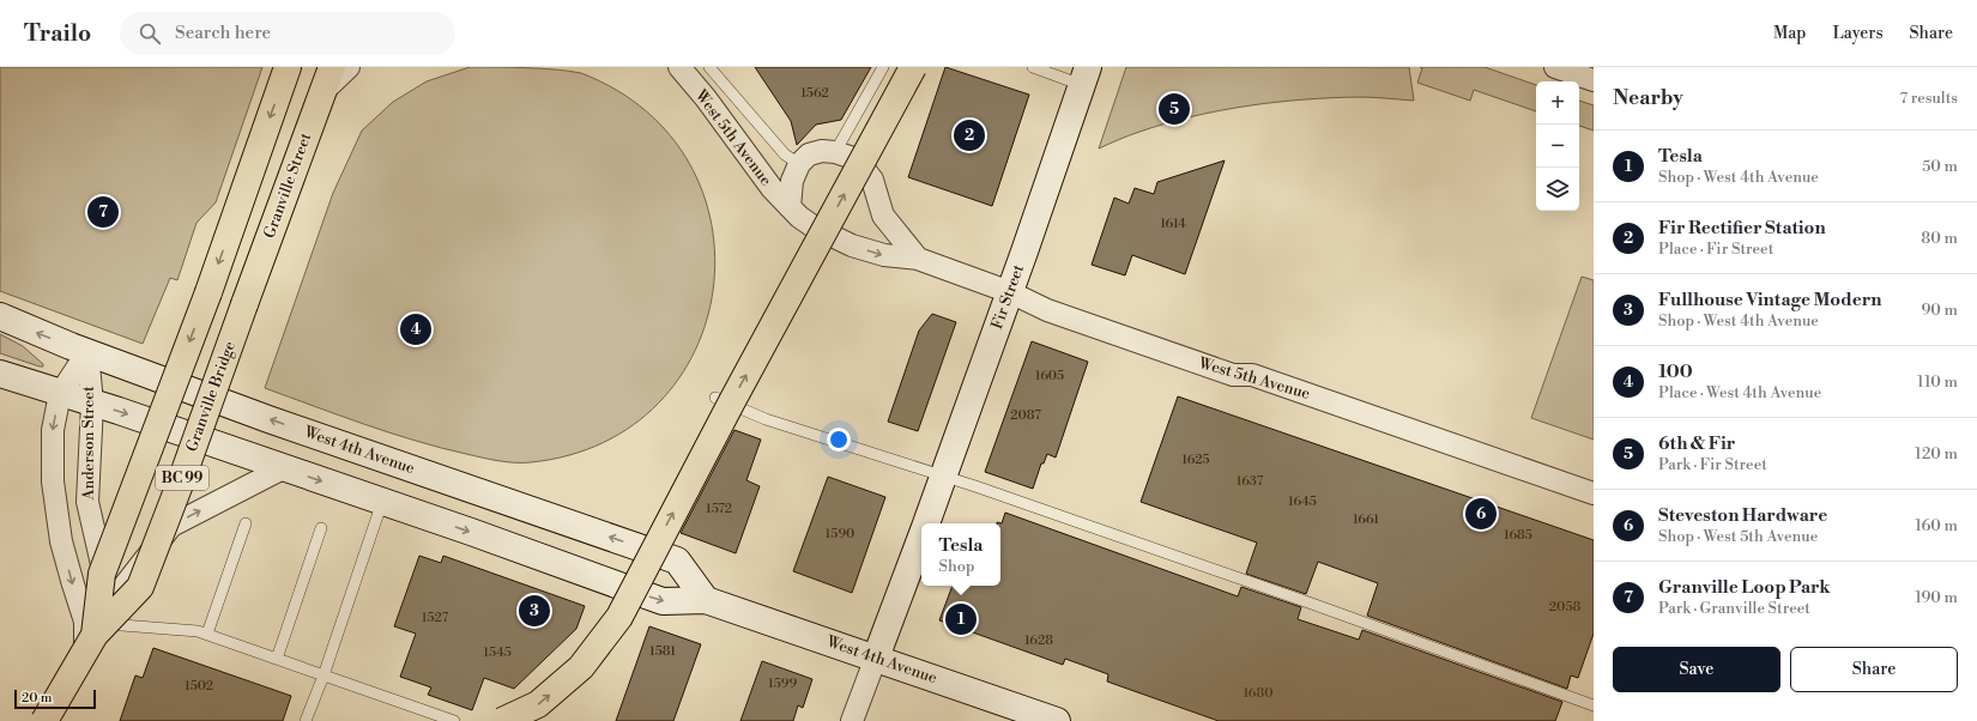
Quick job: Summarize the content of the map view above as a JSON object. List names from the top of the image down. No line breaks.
{"streets":{"highway":["Granville Street","Granville Bridge","BC 99"],"main road":["Fir Street","West 4th Avenue"],"street":["West 5th Avenue","Anderson Street"]},"crossings":[["West 5th Avenue","Fir Street"],["Granville Street","Granville Bridge"],["Fir Street","West 4th Avenue"],["Granville Bridge","Anderson Street"],["Anderson Street","West 4th Avenue"]],"house_numbers":["1562","1614","1605","2087","1625","1637","1645","1572","1661","1590","1685","2058","1527","1628","1581","1545","1599","1502","1680"],"scale_bar":"20 m","page":{"header":"Trailo","search":"Search here","nav":["Map","Layers","Share"],"heading":["Nearby","7 results"],"map_buttons":["+","−"],"pins":["5","2","7","4","6","3","1"],"list":[{"mark":"1","name":"Tesla","note":"Shop · West 4th Avenue","value":"50 m"},{"mark":"2","name":"Fir Rectifier Station","note":"Place · Fir Street","value":"80 m"},{"mark":"3","name":"Fullhouse Vintage Modern","note":"Shop · West 4th Avenue","value":"90 m"},{"mark":"4","name":"100","note":"Place · West 4th Avenue","value":"110 m"},{"mark":"5","name":"6th & Fir","note":"Park · Fir Street","value":"120 m"},{"mark":"6","name":"Steveston Hardware","note":"Shop · West 5th Avenue","value":"160 m"},{"mark":"7","name":"Granville Loop Park","note":"Park · Granville Street","value":"190 m"}],"popup":["Tesla","Shop"],"buttons":["Save","Share"],"scale":"20 m"}}
